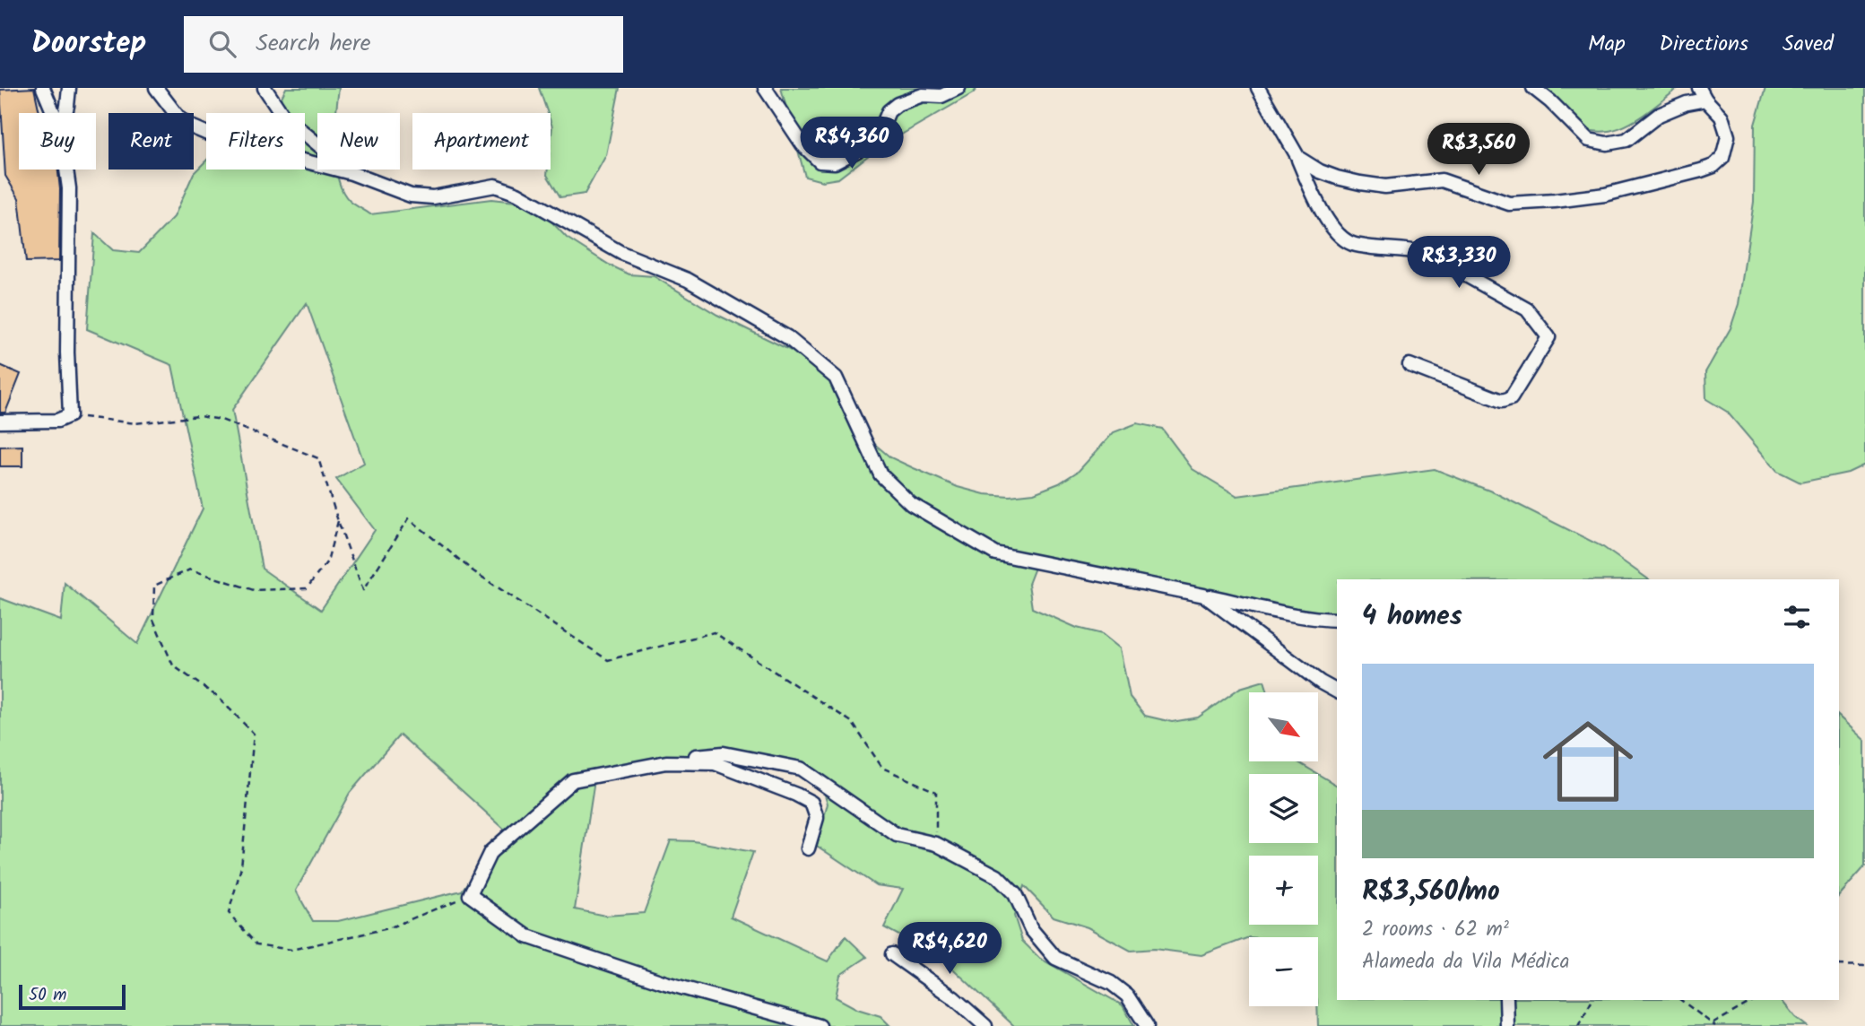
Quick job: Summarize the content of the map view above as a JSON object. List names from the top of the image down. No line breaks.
{"scale_bar":"50 m","north":"bottom right","page":{"header":"Doorstep","search":"Search here","nav":["Map","Directions","Saved"],"chip":["Buy","Rent","Filters","New","Apartment"],"price":["R$4,360","R$3,560","R$3,330","R$4,620"],"heading":"4 homes","list":[{"name":"R$3,560/mo","note":"2 rooms · 62 m² · Alameda da Vila Médica"}],"map_buttons":["+","−"],"scale":"50 m"}}
